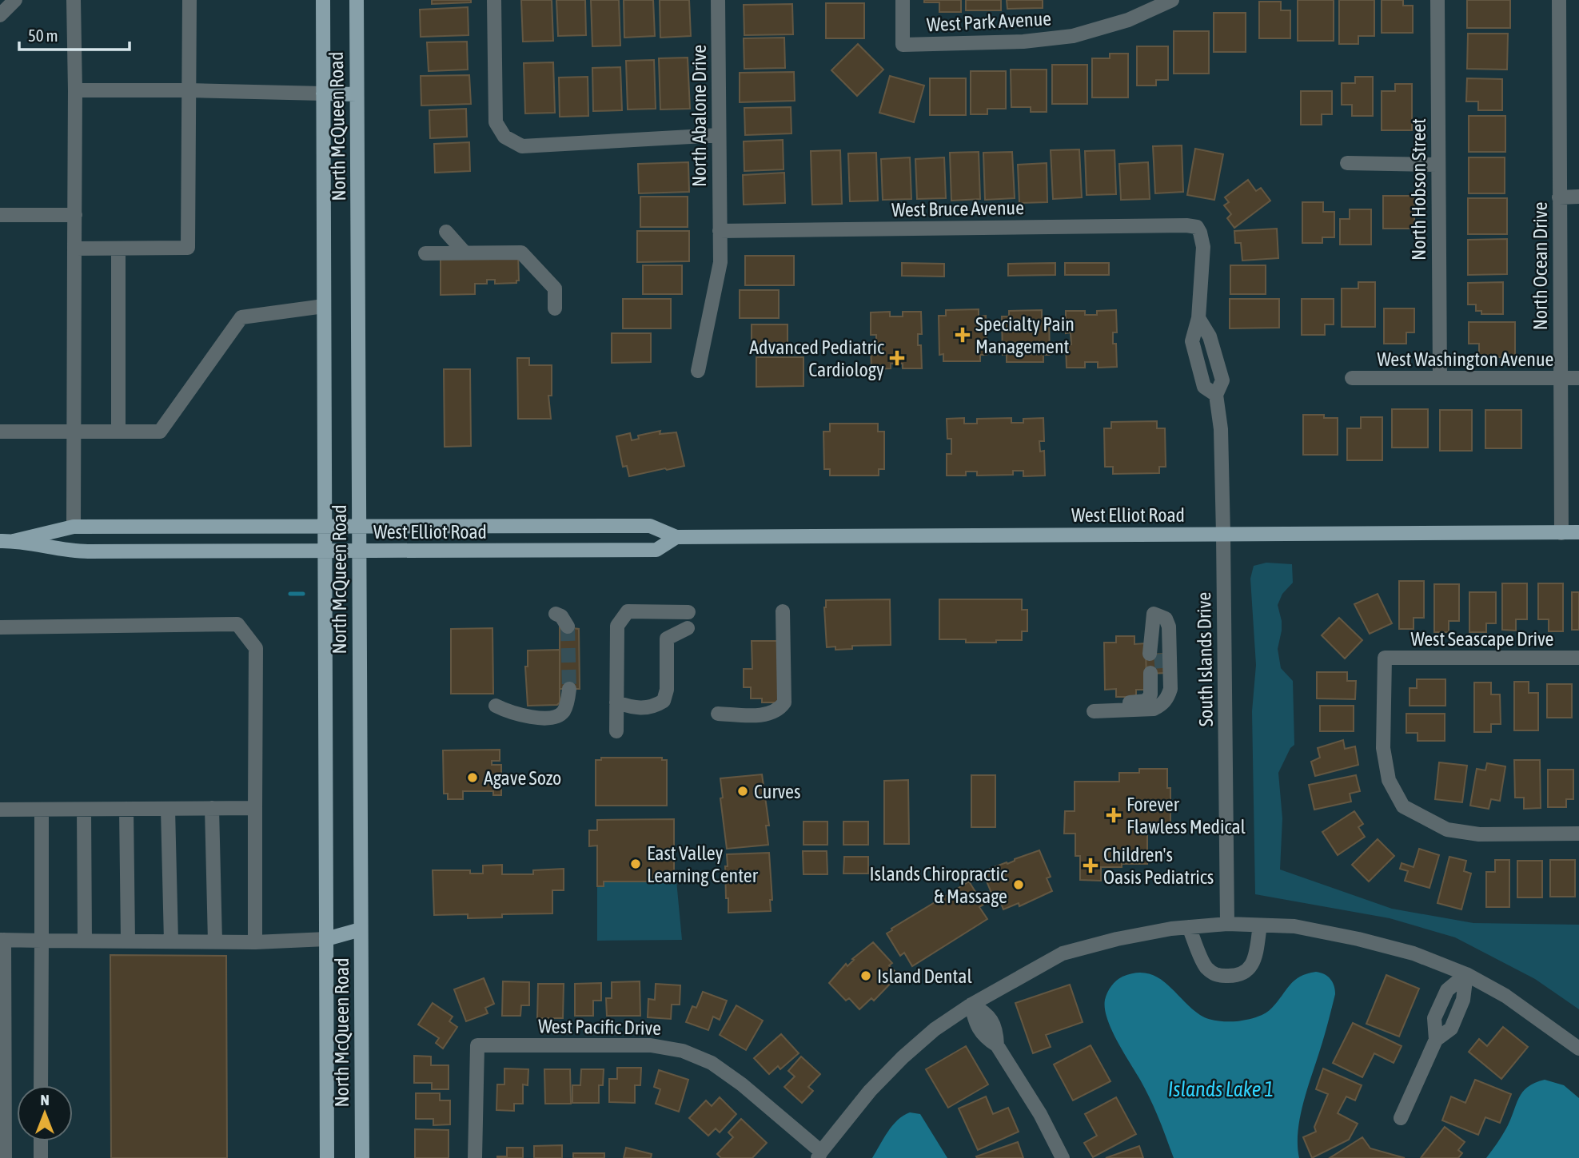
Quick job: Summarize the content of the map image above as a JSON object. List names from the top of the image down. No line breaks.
{"streets":{"main road":["North McQueen Road","West Elliot Road"],"street":["West Park Avenue","North Abalone Drive","North Hobson Street","West Bruce Avenue","North Ocean Drive","West Washington Avenue","West Seascape Drive","South Islands Drive","West Pacific Drive"]},"crossings":[["North Abalone Drive","West Bruce Avenue"],["North McQueen Road","West Elliot Road"],["North Hobson Street","West Washington Avenue"],["West Bruce Avenue","South Islands Drive"],["North Ocean Drive","West Washington Avenue"],["North Ocean Drive","West Elliot Road"],["West Elliot Road","South Islands Drive"]],"water":["Islands Lake 1"],"places":{"health":["Specialty Pain Management","Advanced Pediatric Cardiology","Forever Flawless Medical","Children's Oasis Pediatrics"],"other":["Agave Sozo","Curves","East Valley Learning Center","Islands Chiropractic & Massage","Island Dental"]},"scale_bar":"50 m","north":"top"}
